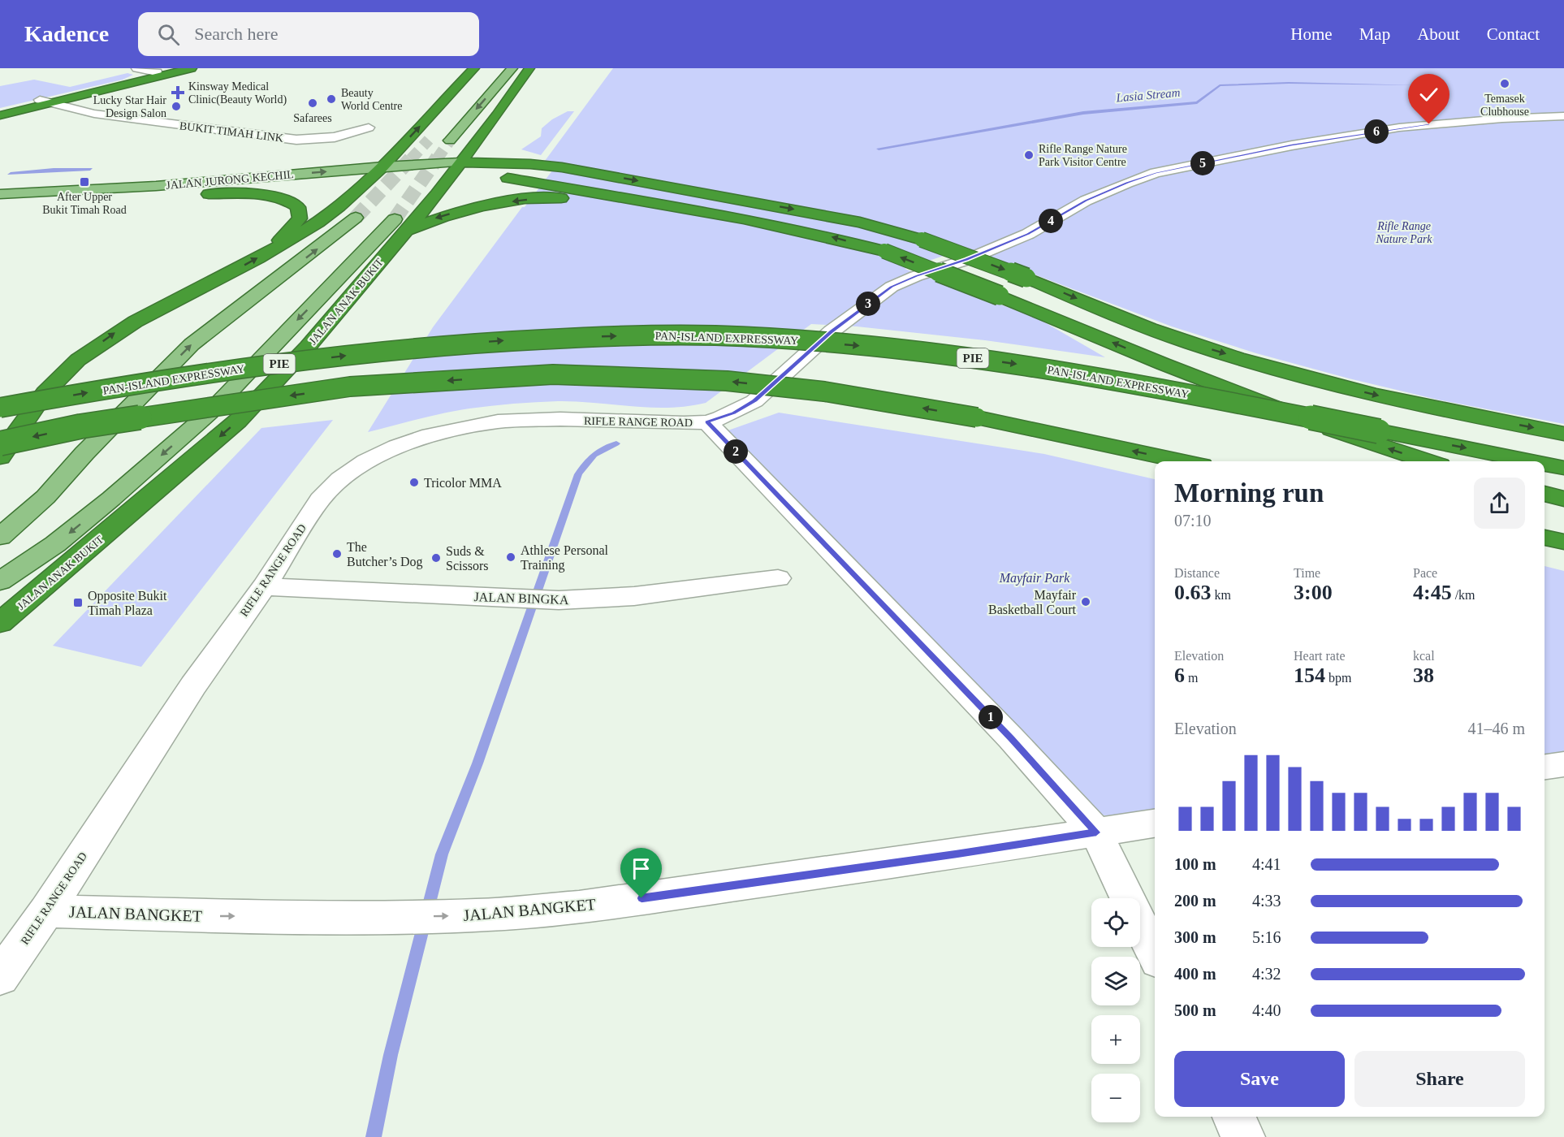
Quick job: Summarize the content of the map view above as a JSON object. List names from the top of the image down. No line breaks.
{"streets":{"highway":["JALAN ANAK BUKIT","PAN-ISLAND EXPRESSWAY","PIE"],"main road":["JALAN JURONG KECHIL"],"street":["BUKIT TIMAH LINK","RIFLE RANGE ROAD","JALAN BINGKA","JALAN BANGKET"]},"crossings":[["JALAN JURONG KECHIL","JALAN ANAK BUKIT"],["RIFLE RANGE ROAD","JALAN BINGKA"],["RIFLE RANGE ROAD","JALAN BANGKET"]],"one_way":["JALAN BANGKET"],"water":["Lasia Stream"],"parks":["Rifle Range Nature Park","Mayfair Park"],"places":{"other":["Temasek Clubhouse","Beauty World Centre","Safarees","Lucky Star Hair Design Salon","Rifle Range Nature Park Visitor Centre","Tricolor MMA","The Butcher’s Dog","Athlese Personal Training","Suds & Scissors","Mayfair Basketball Court"],"health":["Kinsway Medical Clinic(Beauty World)"],"transit":["After Upper Bukit Timah Road","Opposite Bukit Timah Plaza"]},"page":{"header":"Kadence","search":"Search here","nav":["Home","Map","About","Contact"],"pins":["6","5","4","3","2","1"],"heading":["Morning run","07:10"],"stats":[["Distance","0.63 km"],["Time","3:00"],["Pace","4:45 /km"],["Elevation","6 m"],["Heart rate","154 bpm"],["kcal","38"]],"chart":["Elevation","41–46 m"],"list":[{"name":"100 m","note":"4:41"},{"name":"200 m","note":"4:33"},{"name":"300 m","note":"5:16"},{"name":"400 m","note":"4:32"},{"name":"500 m","note":"4:40"}],"map_buttons":["+","−"],"buttons":["Save","Share"]}}
